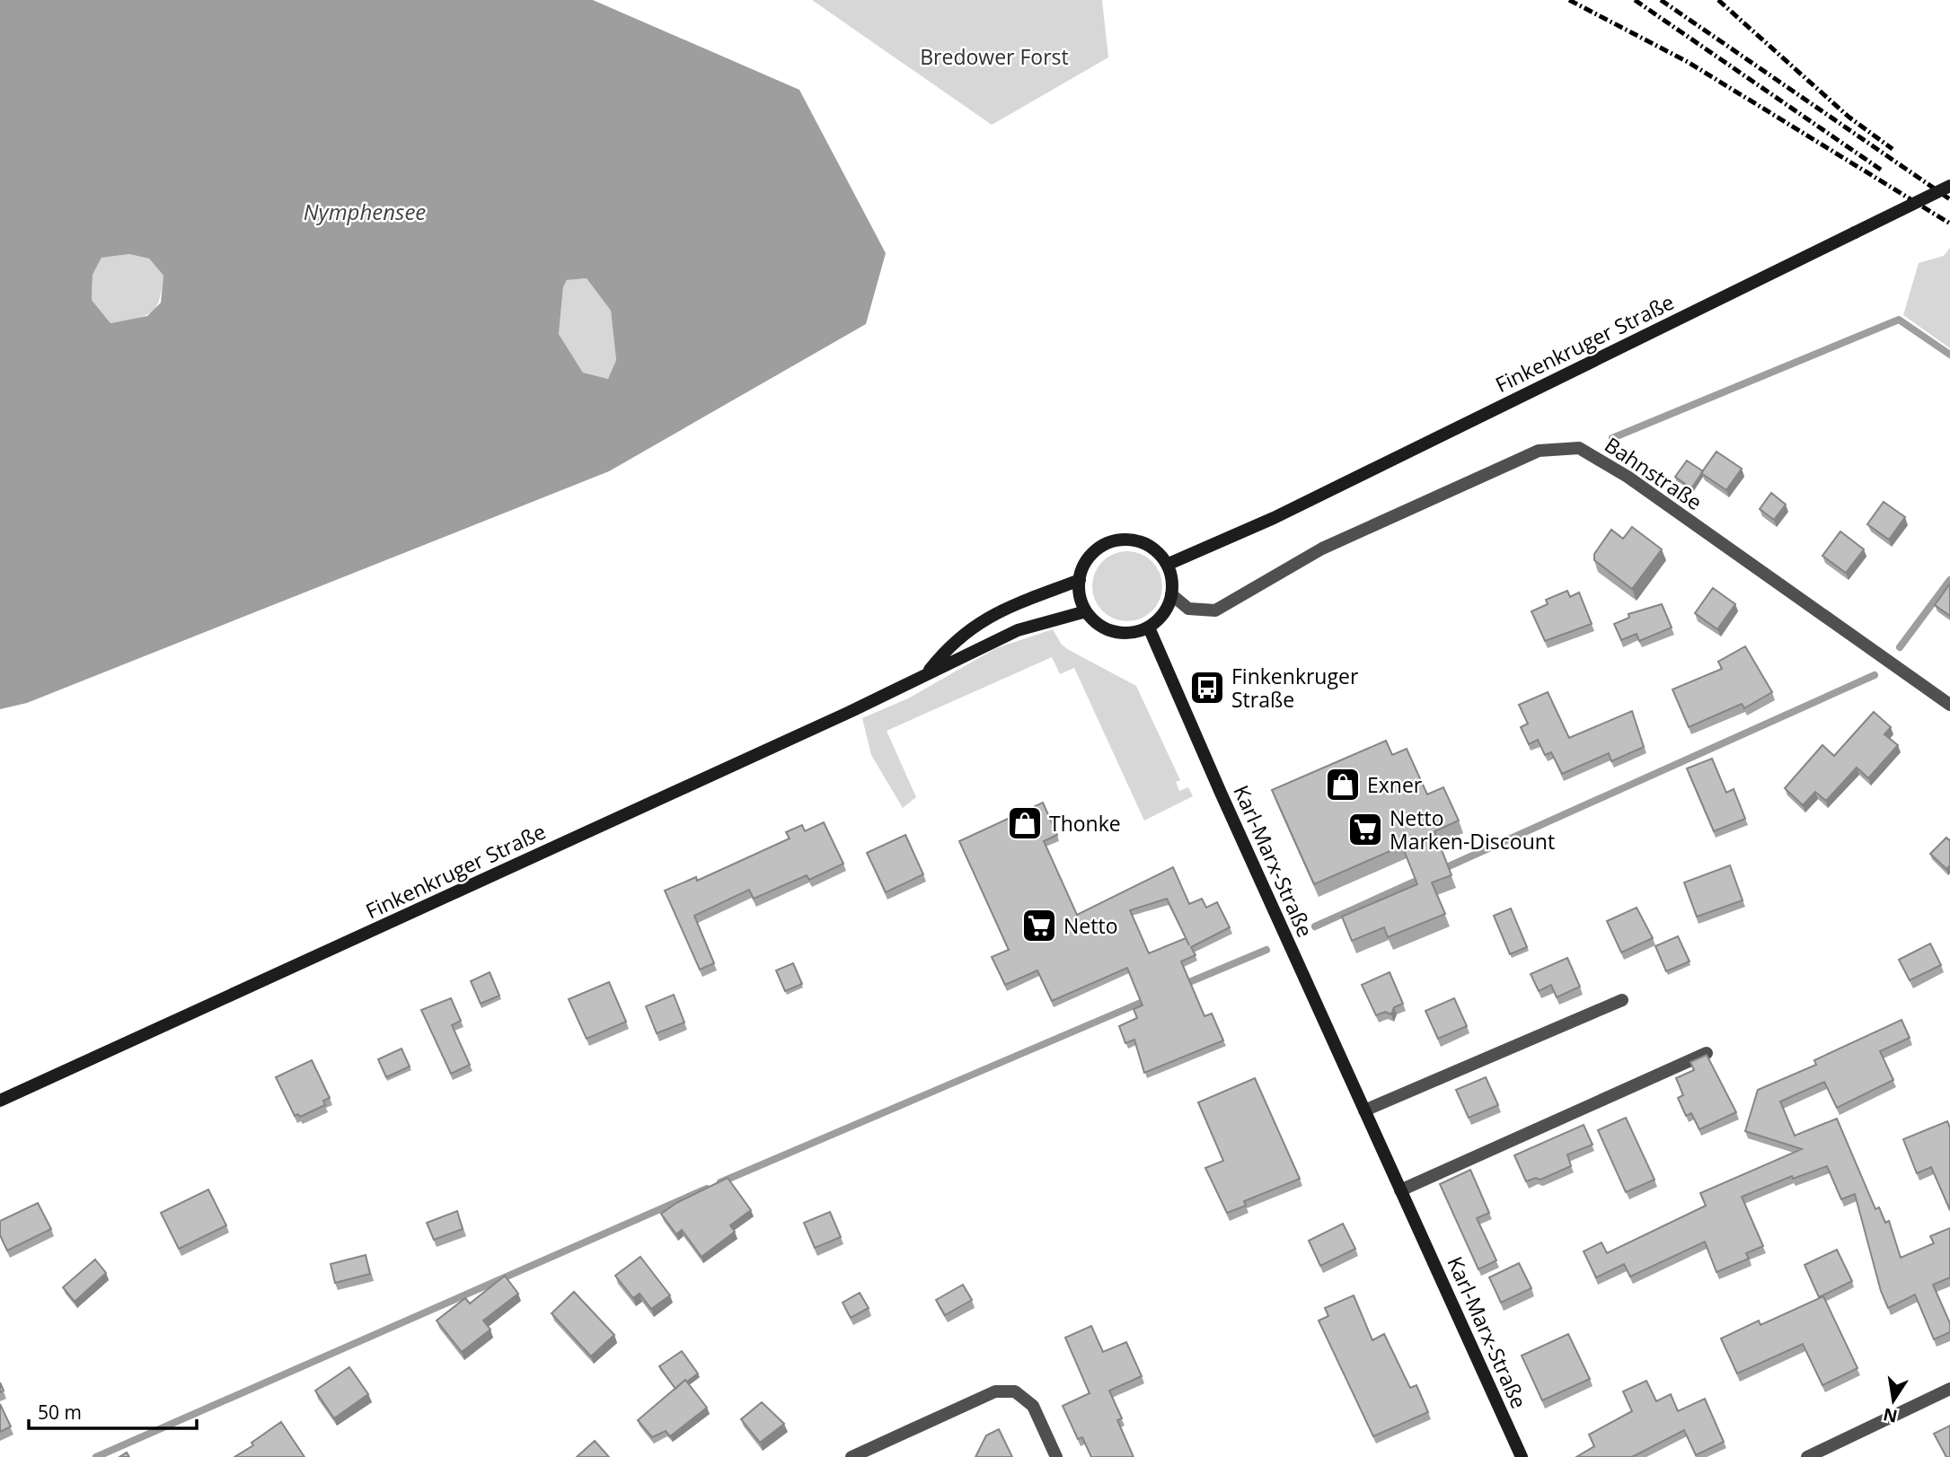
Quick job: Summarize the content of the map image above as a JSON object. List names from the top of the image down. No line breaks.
{"streets":{"main road":["Finkenkruger Straße","Karl-Marx-Straße"],"street":["Bahnstraße"]},"crossings":[["Finkenkruger Straße","Bahnstraße"],["Finkenkruger Straße","Karl-Marx-Straße"],["Bahnstraße","Karl-Marx-Straße"]],"water":["Nymphensee"],"parks":["Bredower Forst"],"places":{"bus stop":["Finkenkruger Straße"],"shop":["Exner","Thonke"],"supermarket":["Netto Marken-Discount","Netto"]},"scale_bar":"50 m","north":"bottom"}
